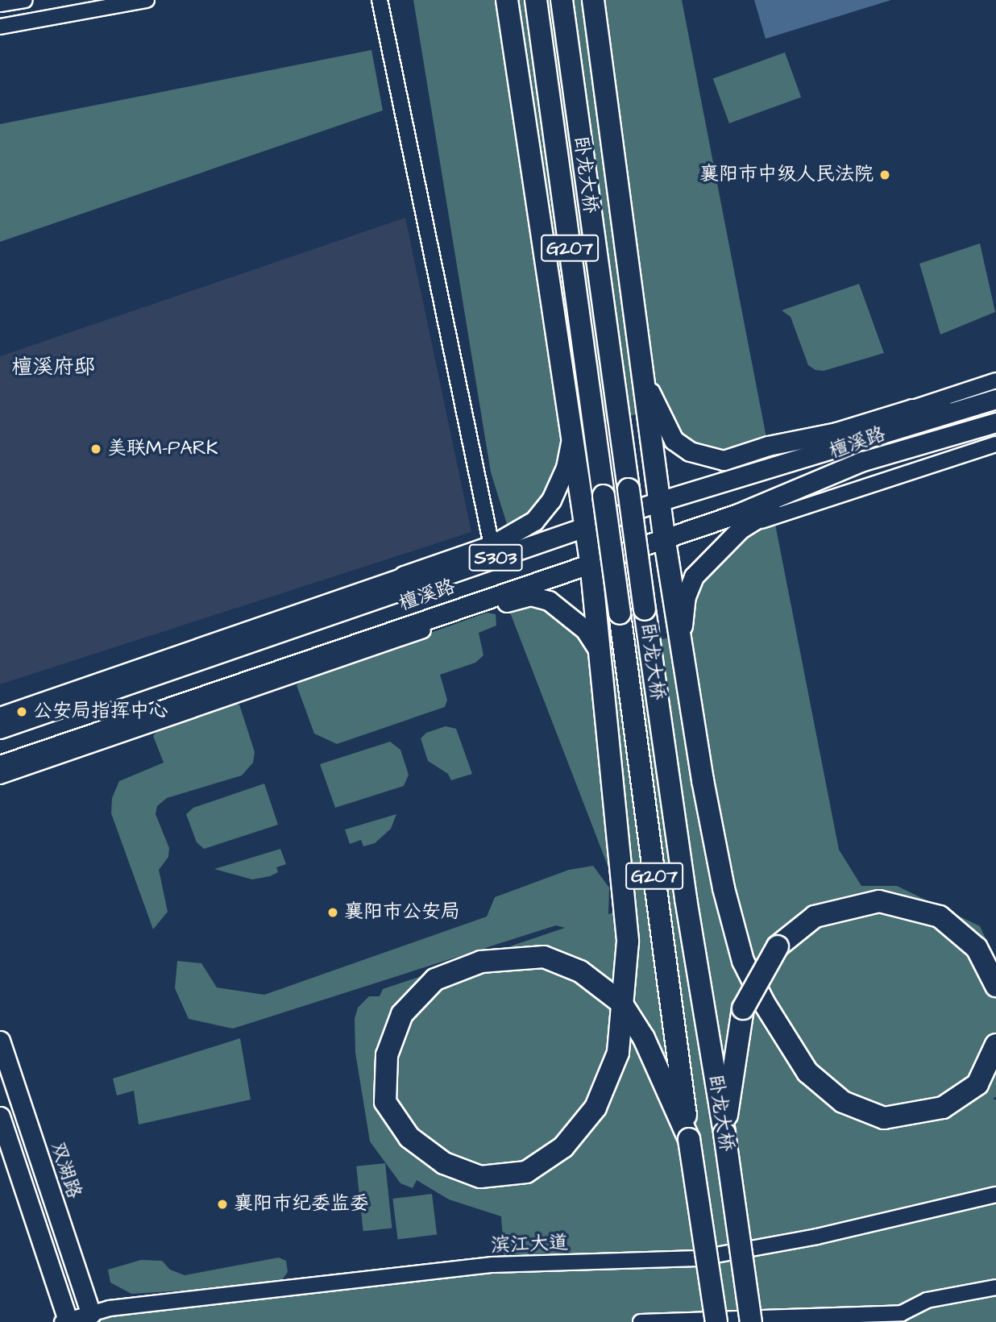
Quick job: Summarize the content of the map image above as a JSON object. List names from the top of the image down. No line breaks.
{"streets":{"highway":["卧龙大桥","G207"],"main road":["檀溪路","S303","双湖路"],"street":["滨江大道"]},"crossings":[["双湖路","滨江大道"]],"districts":["檀溪府邸"],"places":["襄阳市中级人民法院","美联M-PARK","公安局指挥中心","襄阳市公安局","襄阳市纪委监委"]}
